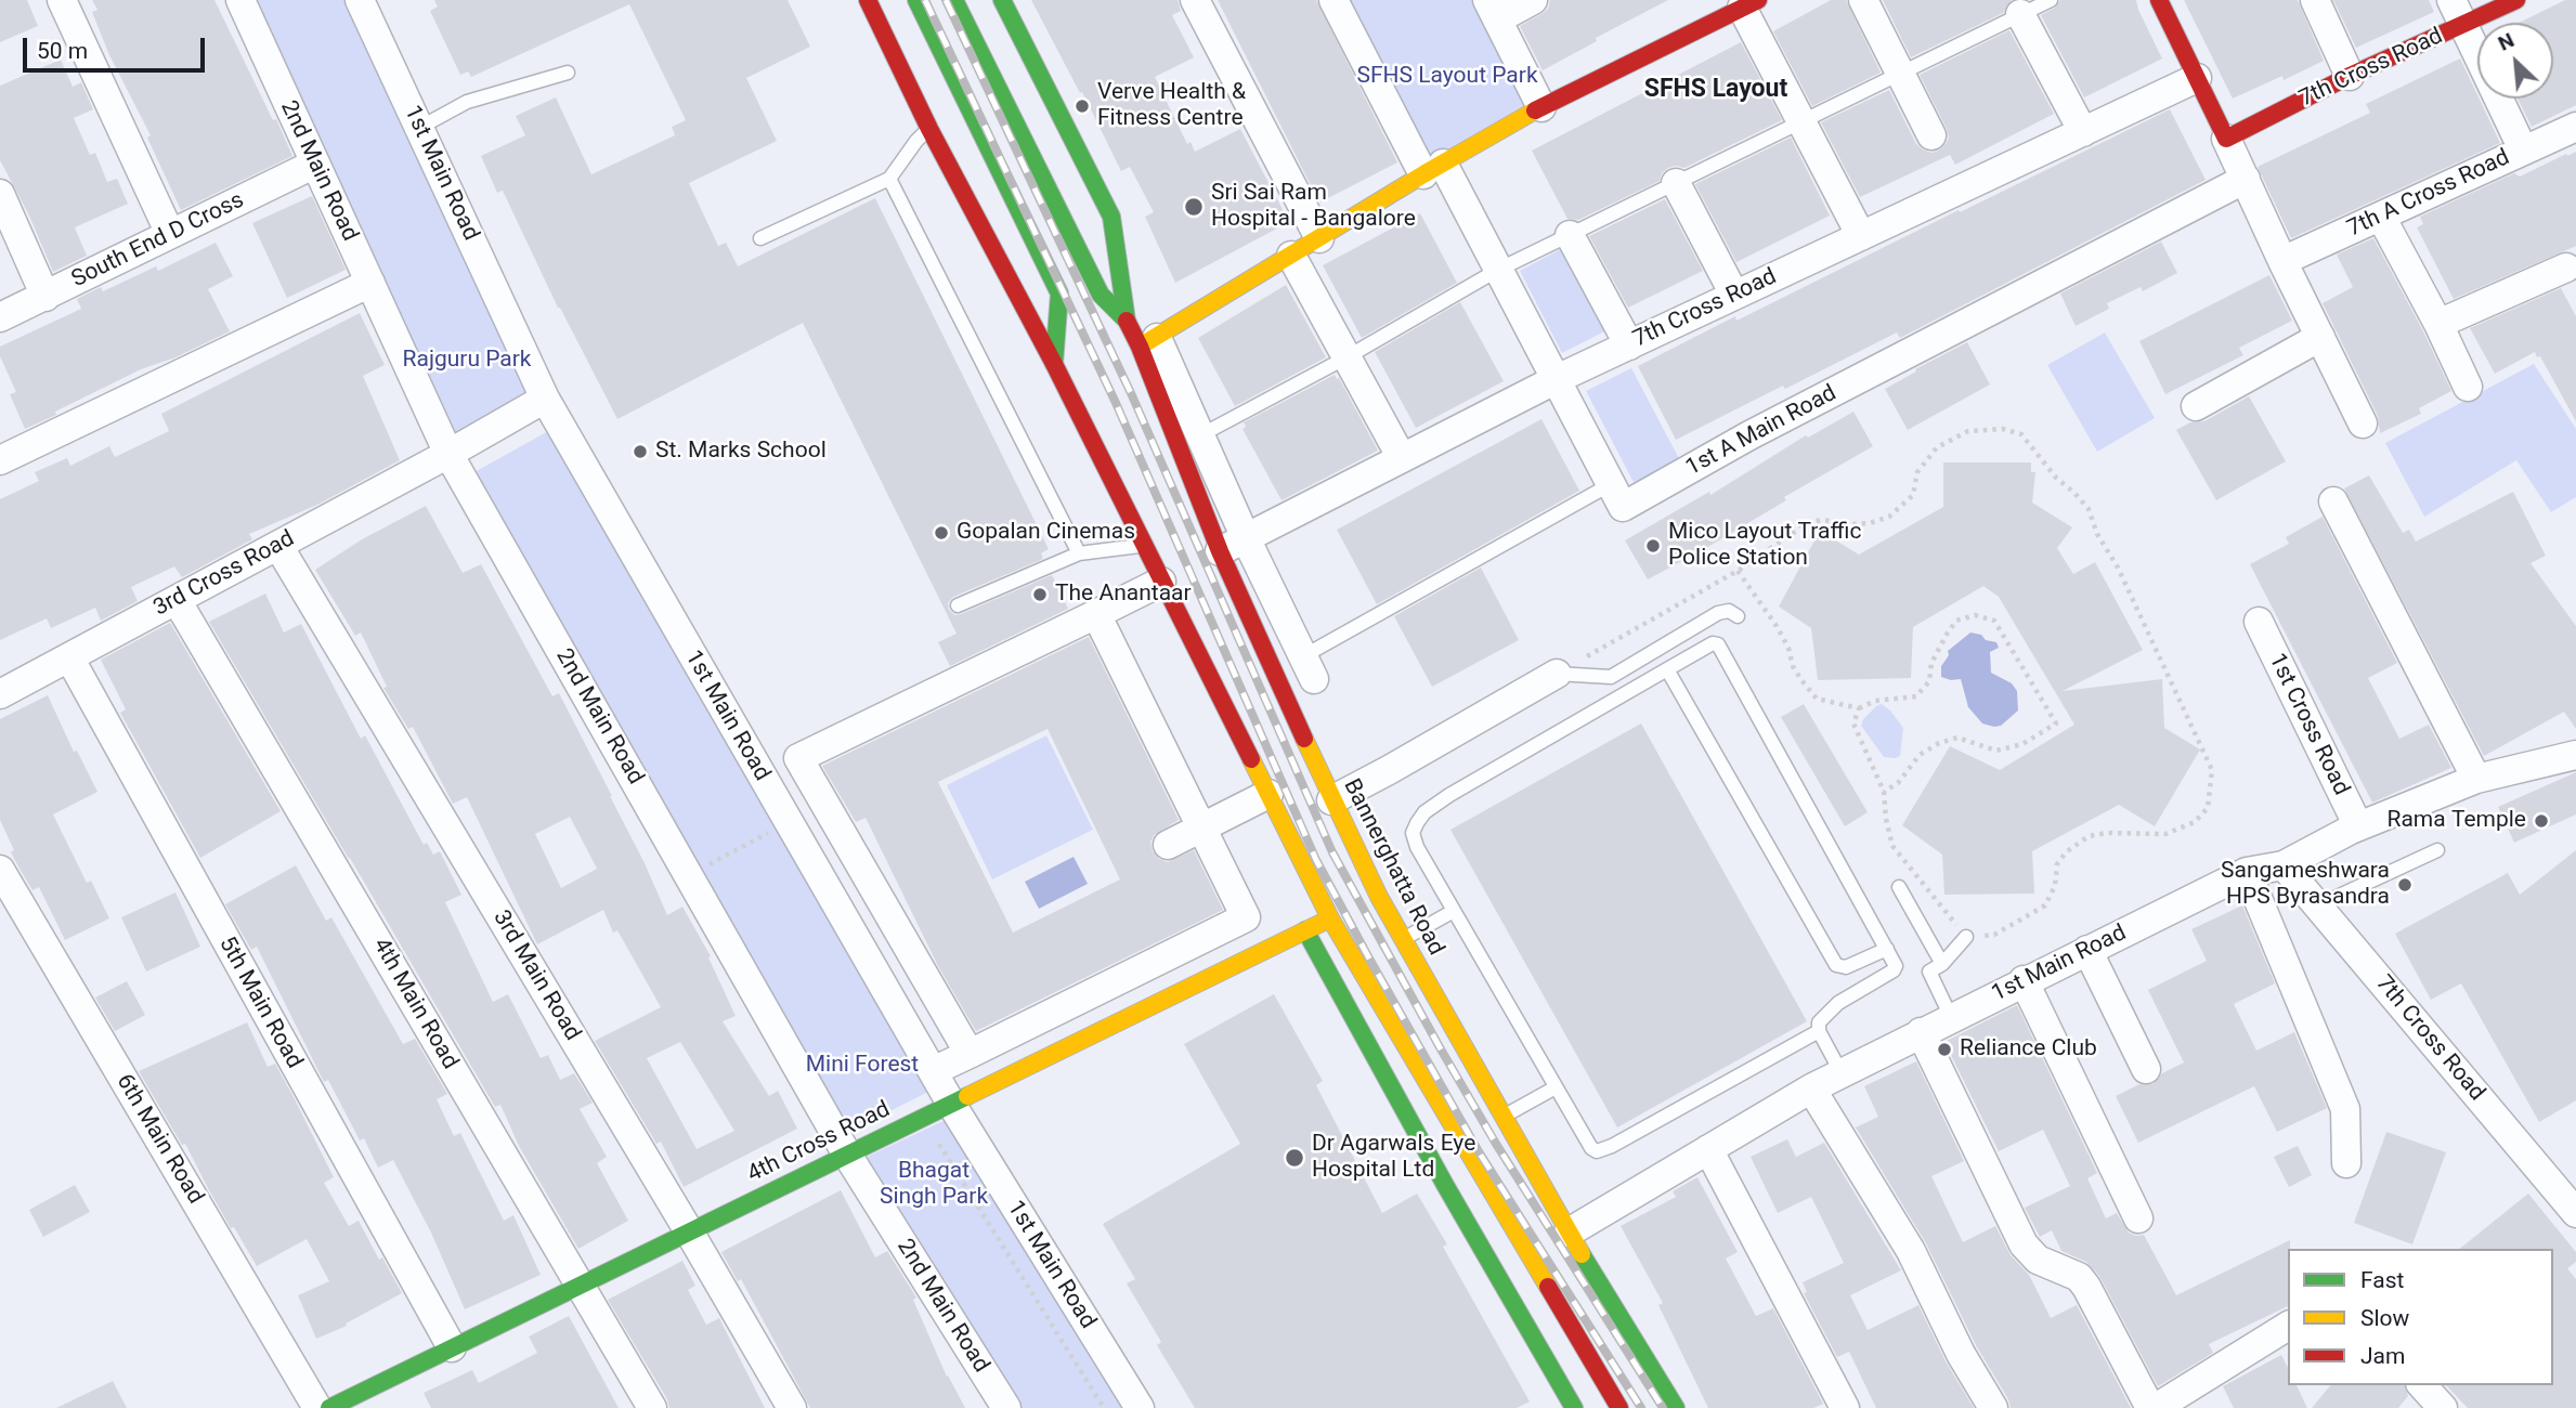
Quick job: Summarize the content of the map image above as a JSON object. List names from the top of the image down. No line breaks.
{"streets":{"main road":["7th Cross Road","Bannerghatta Road","4th Cross Road"],"street":["2nd Main Road","1st Main Road","7th A Cross Road","South End D Cross","1st A Main Road","3rd Cross Road","1st Cross Road","3rd Main Road","5th Main Road","4th Main Road","6th Main Road"]},"crossings":[["7th Cross Road","1st Main Road"],["7th Cross Road","1st A Main Road"],["7th Cross Road","Bannerghatta Road"],["2nd Main Road","South End D Cross"],["2nd Main Road","3rd Cross Road"],["2nd Main Road","4th Cross Road"],["1st Main Road","3rd Cross Road"],["1st Main Road","1st Cross Road"],["1st Main Road","Bannerghatta Road"],["1st Main Road","4th Cross Road"],["3rd Cross Road","3rd Main Road"],["3rd Cross Road","5th Main Road"],["3rd Cross Road","4th Main Road"],["3rd Main Road","4th Cross Road"],["5th Main Road","4th Cross Road"],["4th Main Road","4th Cross Road"]],"districts":["SFHS Layout"],"parks":["SFHS Layout Park","Rajguru Park","Mini Forest","Bhagat Singh Park"],"places":["Verve Health & Fitness Centre","Sri Sai Ram Hospital - Bangalore","St. Marks School","Gopalan Cinemas","Mico Layout Traffic Police Station","The Anantaar","Rama Temple","Sangameshwara HPS Byrasandra","Reliance Club","Dr Agarwals Eye Hospital Ltd"],"legend":["Fast","Slow","Jam"],"scale_bar":"50 m","north":"top left"}
